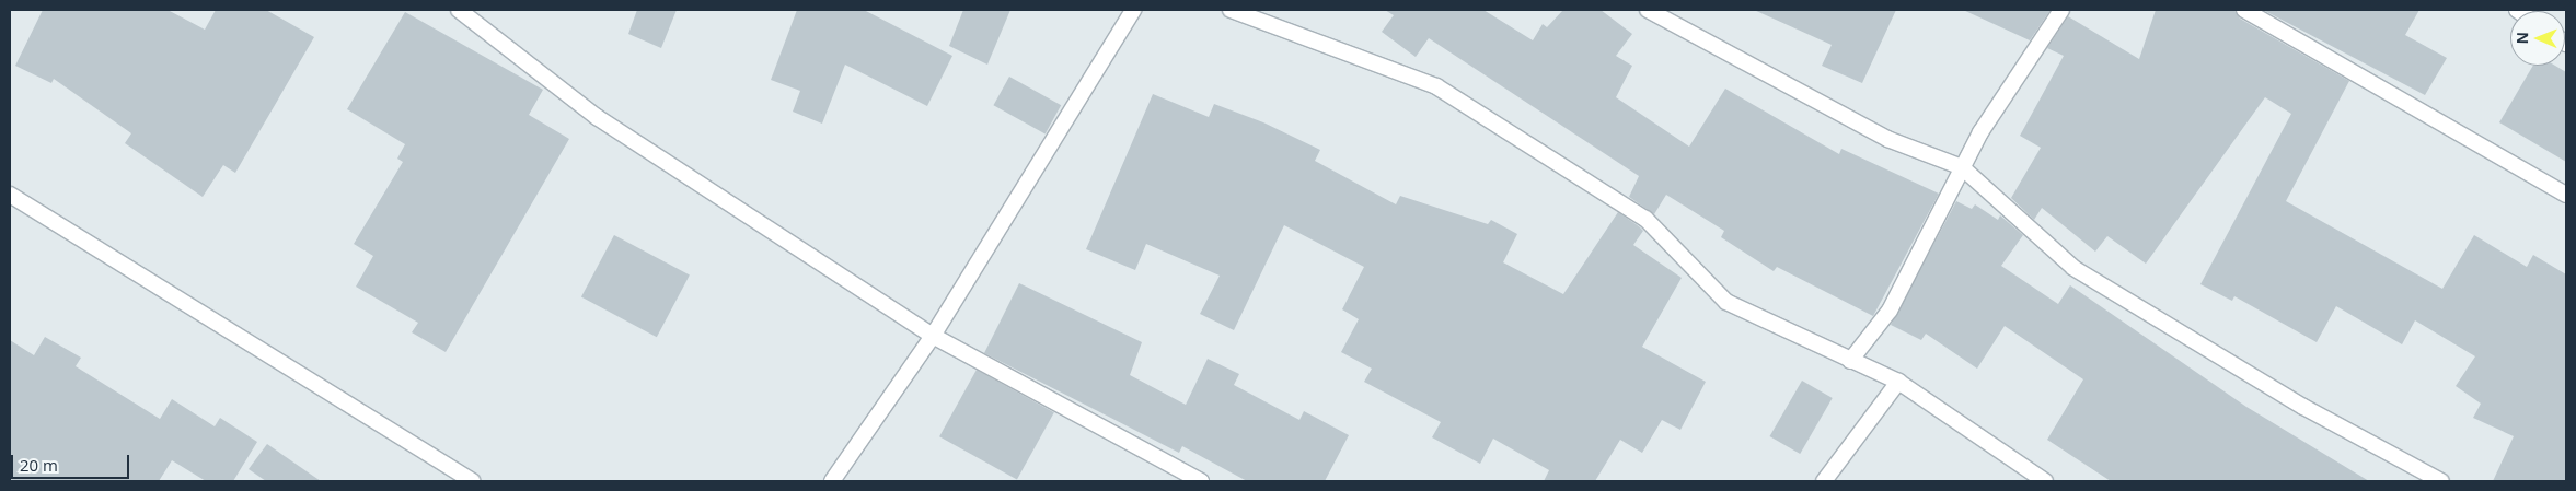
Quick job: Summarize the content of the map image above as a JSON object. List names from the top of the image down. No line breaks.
{"scale_bar":"20 m","north":"left"}
